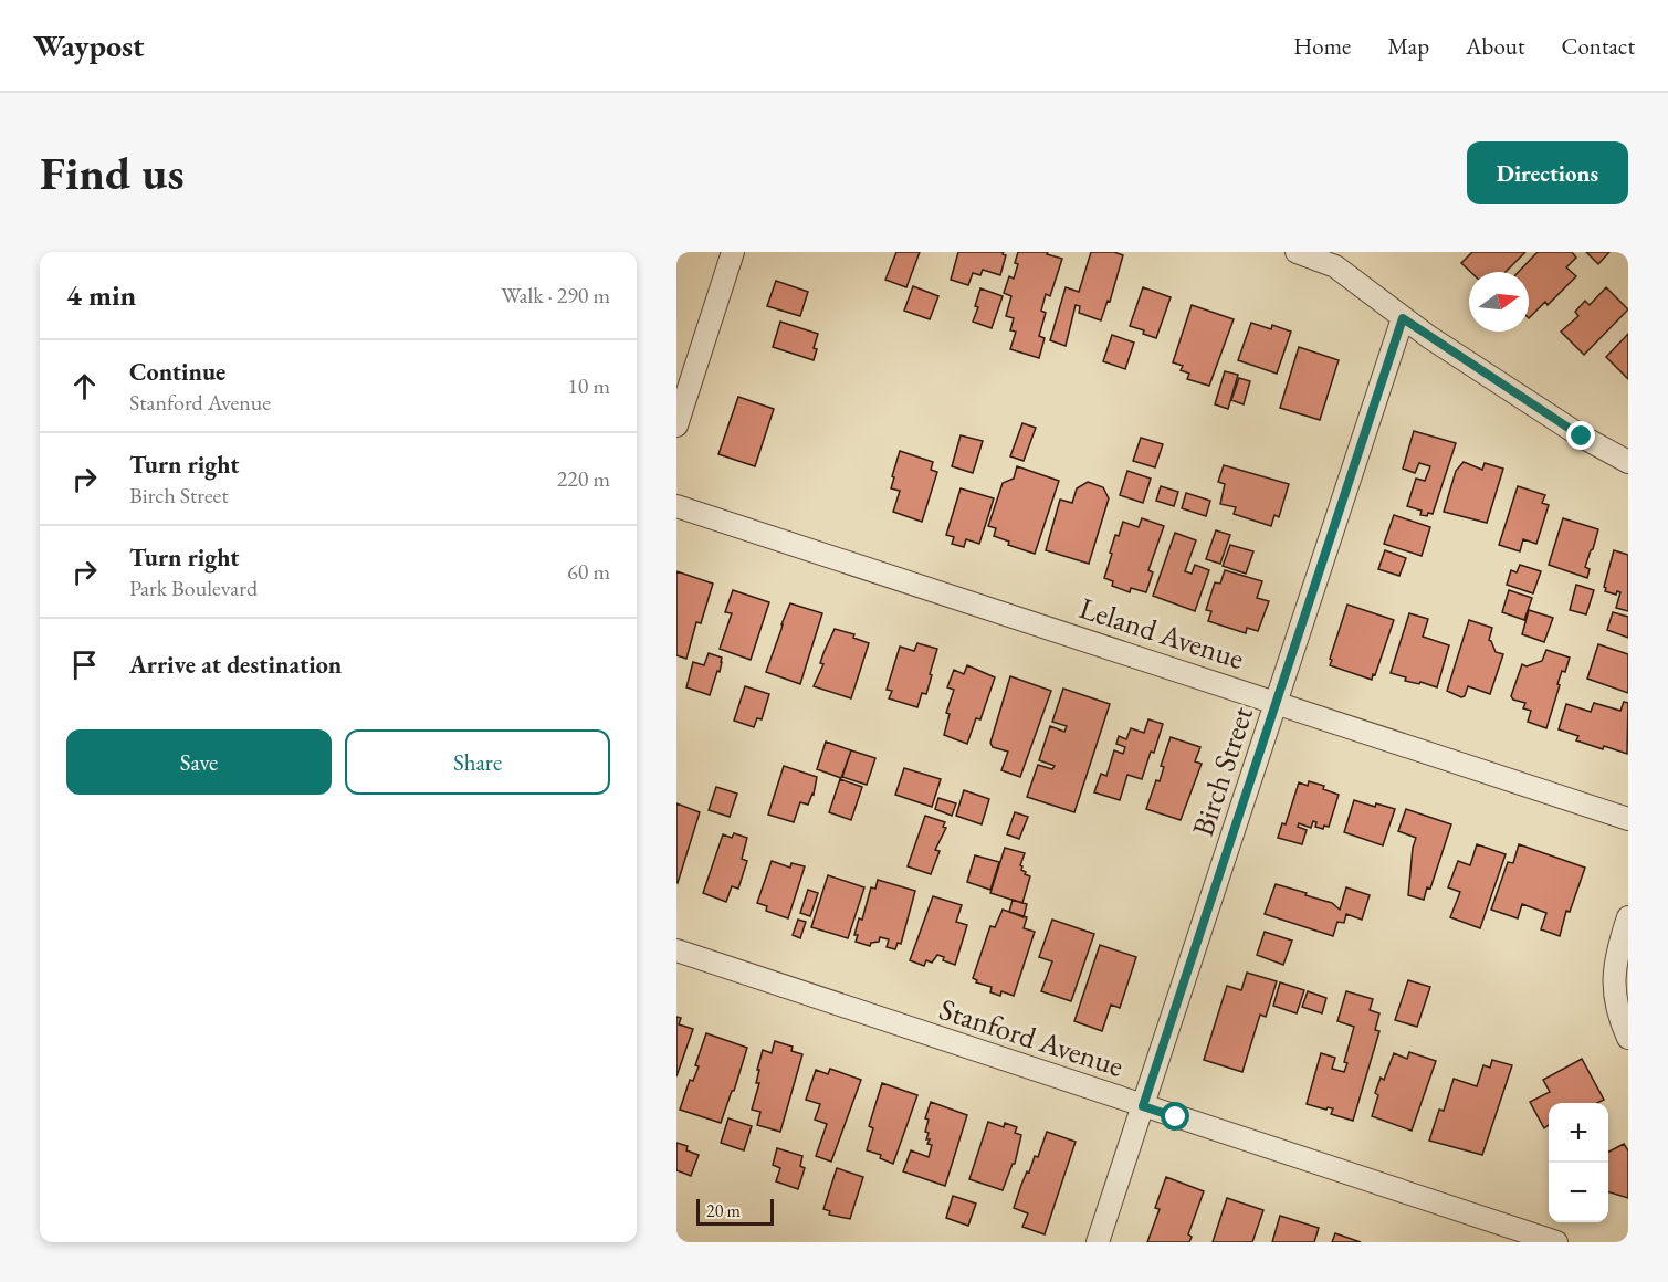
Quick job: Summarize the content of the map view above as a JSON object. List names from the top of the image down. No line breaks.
{"streets":{"street":["Leland Avenue","Birch Street","Stanford Avenue"]},"crossings":[["Leland Avenue","Birch Street"],["Birch Street","Stanford Avenue"]],"scale_bar":"20 m","north":"right","page":{"header":"Waypost","nav":["Home","Map","About","Contact"],"buttons":["Directions",["Save","Share"]],"title":"Find us","heading":["4 min","Walk · 290 m"],"list":[["Continue","Stanford Avenue","10 m"],["Turn right","Birch Street","220 m"],["Turn right","Park Boulevard","60 m"],"Arrive at destination"],"map_buttons":["+","−"],"scale":"20 m"}}
